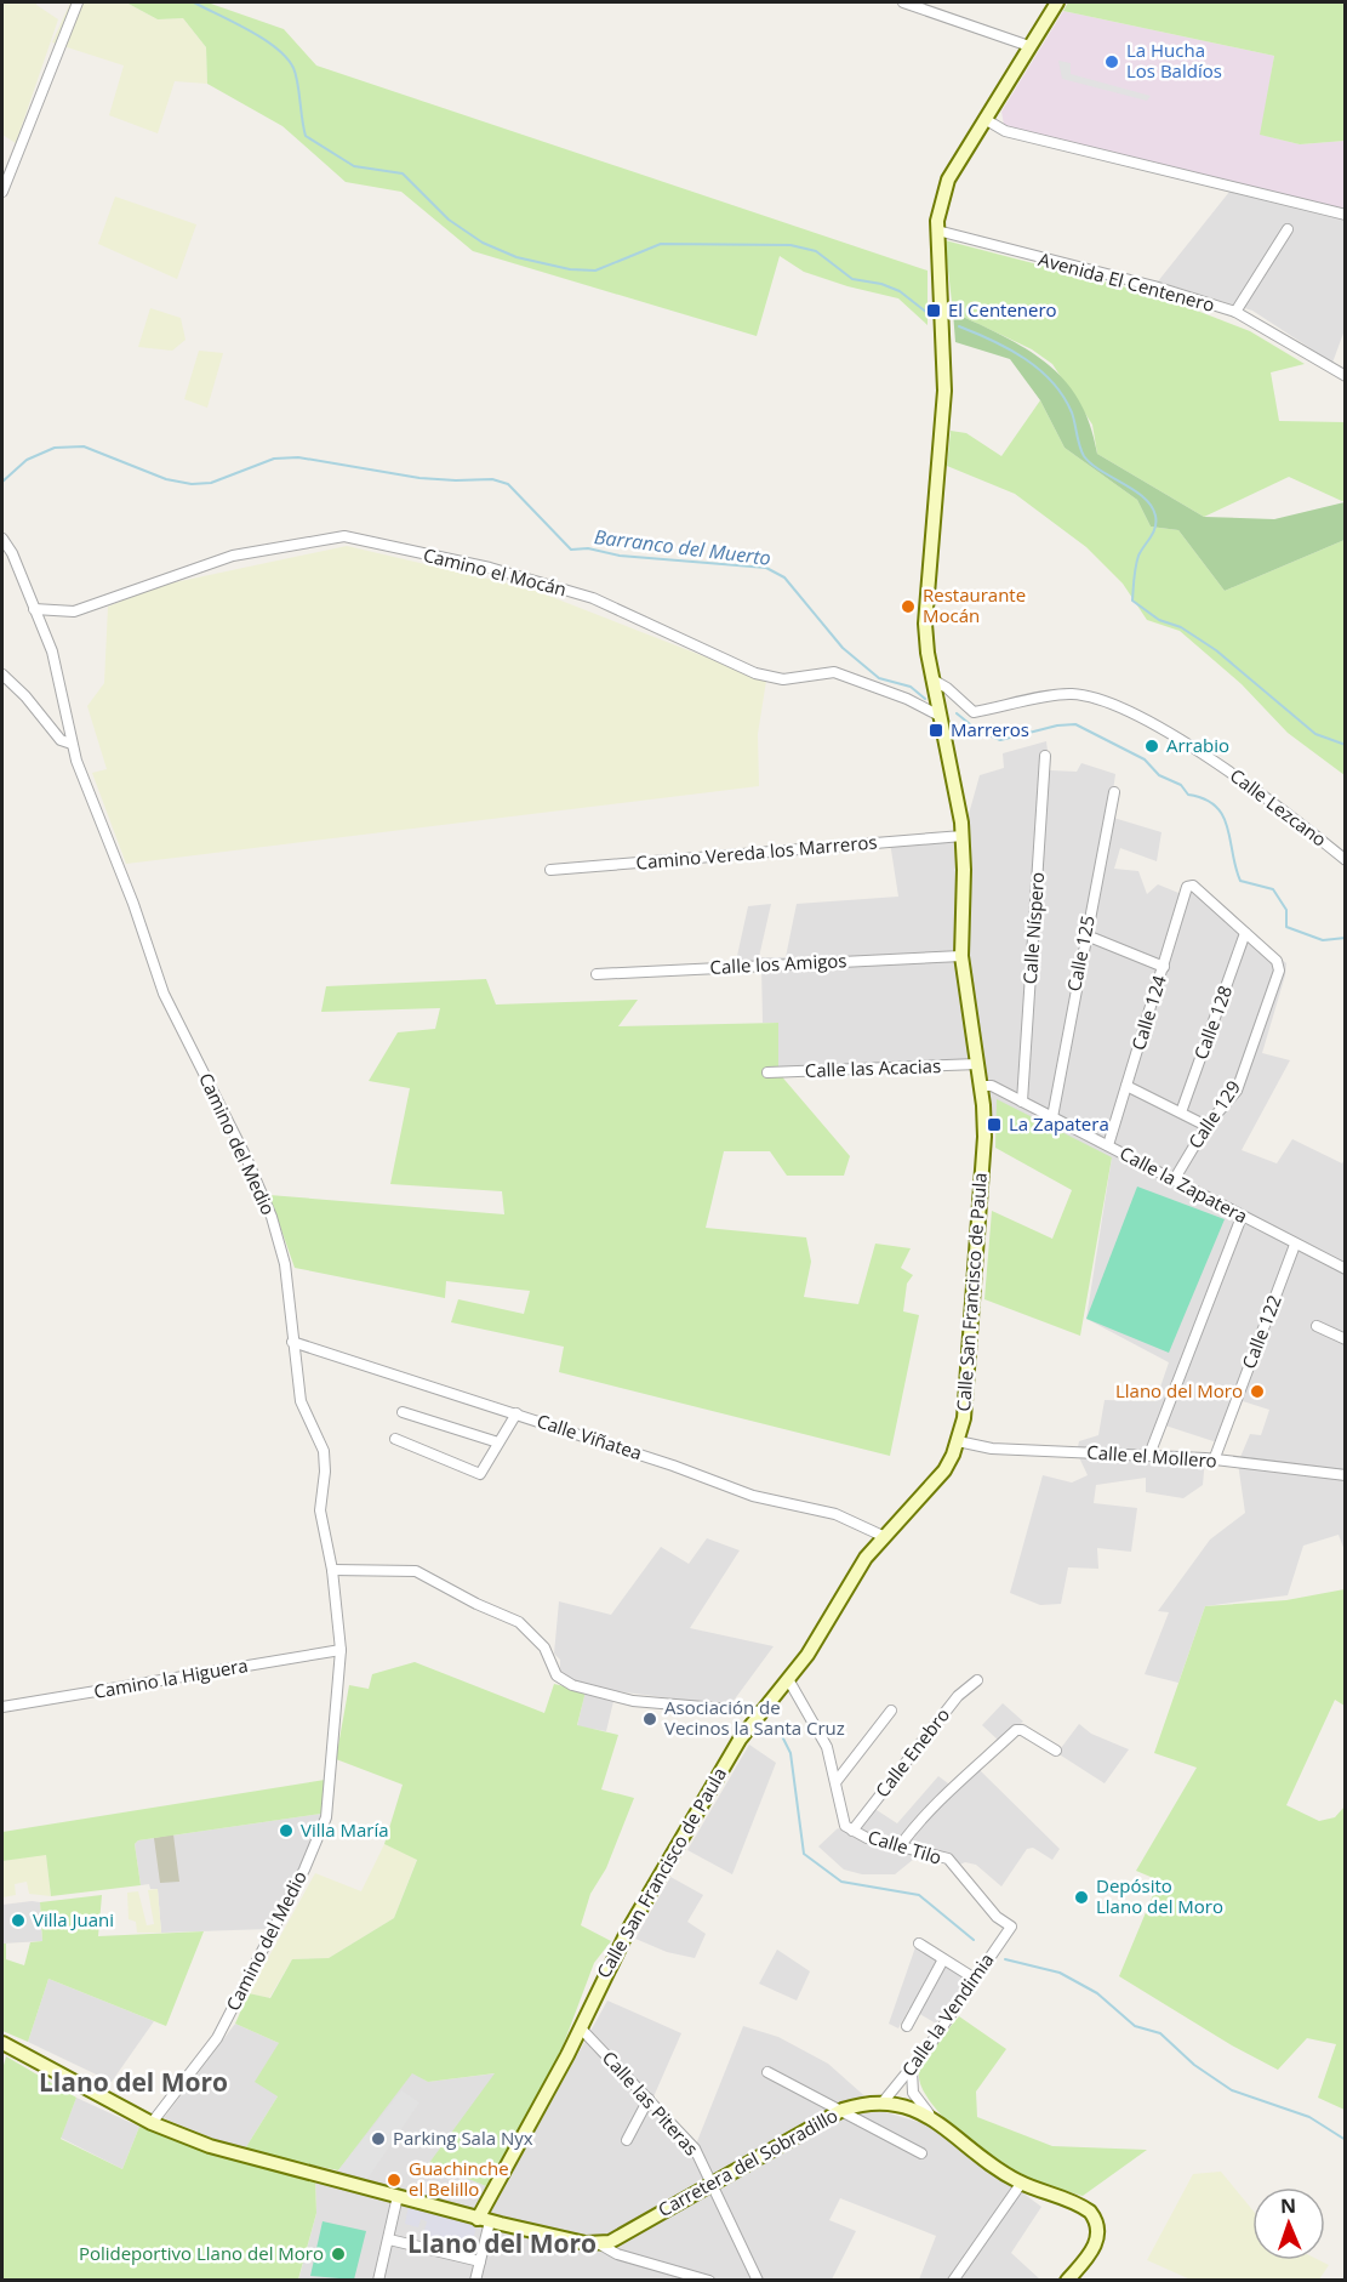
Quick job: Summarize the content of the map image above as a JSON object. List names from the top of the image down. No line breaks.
{"streets":{"main road":["Calle San Francisco de Paula","Carretera del Sobradillo"],"street":["Avenida El Centenero","Camino el Mocán","Calle Lezcano","Camino Vereda los Marreros","Calle Níspero","Calle 125","Calle los Amigos","Calle 124","Calle 128","Calle las Acacias","Calle 129","Camino del Medio","Calle la Zapatera","Calle 122","Calle Viñatea","Calle el Mollero","Camino la Higuera","Calle Enebro","Calle Tilo","Calle la Vendimia","Calle las Piteras"]},"crossings":[["Avenida El Centenero","Calle San Francisco de Paula"],["Camino el Mocán","Camino del Medio"],["Camino el Mocán","Calle San Francisco de Paula"],["Calle Lezcano","Calle San Francisco de Paula"],["Camino Vereda los Marreros","Calle San Francisco de Paula"],["Calle Níspero","Calle la Zapatera"],["Calle 125","Calle la Zapatera"],["Calle los Amigos","Calle San Francisco de Paula"],["Calle 124","Calle 128"],["Calle 124","Calle 129"],["Calle 124","Calle la Zapatera"],["Calle 128","Calle 129"],["Calle las Acacias","Calle San Francisco de Paula"],["Calle 129","Calle la Zapatera"],["Camino del Medio","Calle Viñatea"],["Camino del Medio","Camino la Higuera"],["Calle la Zapatera","Calle San Francisco de Paula"],["Calle la Zapatera","Calle 122"],["Calle San Francisco de Paula","Calle Viñatea"],["Calle San Francisco de Paula","Calle el Mollero"],["Calle San Francisco de Paula","Calle Tilo"],["Calle San Francisco de Paula","Calle las Piteras"],["Calle 122","Calle el Mollero"],["Calle Enebro","Calle Tilo"],["Calle Tilo","Calle la Vendimia"],["Calle la Vendimia","Carretera del Sobradillo"],["Calle las Piteras","Carretera del Sobradillo"]],"districts":["Llano del Moro","Llano del Moro"],"water":["Barranco del Muerto"],"places":{"other":["La Hucha Los Baldíos","Restaurante Mocán","Arrabio","Llano del Moro","Asociación de Vecinos la Santa Cruz","Villa María","Depósito Llano del Moro","Villa Juani","Parking Sala Nyx","Guachinche el Belillo","Polideportivo Llano del Moro"],"transit":["El Centenero","Marreros","La Zapatera"]},"north":"top"}
